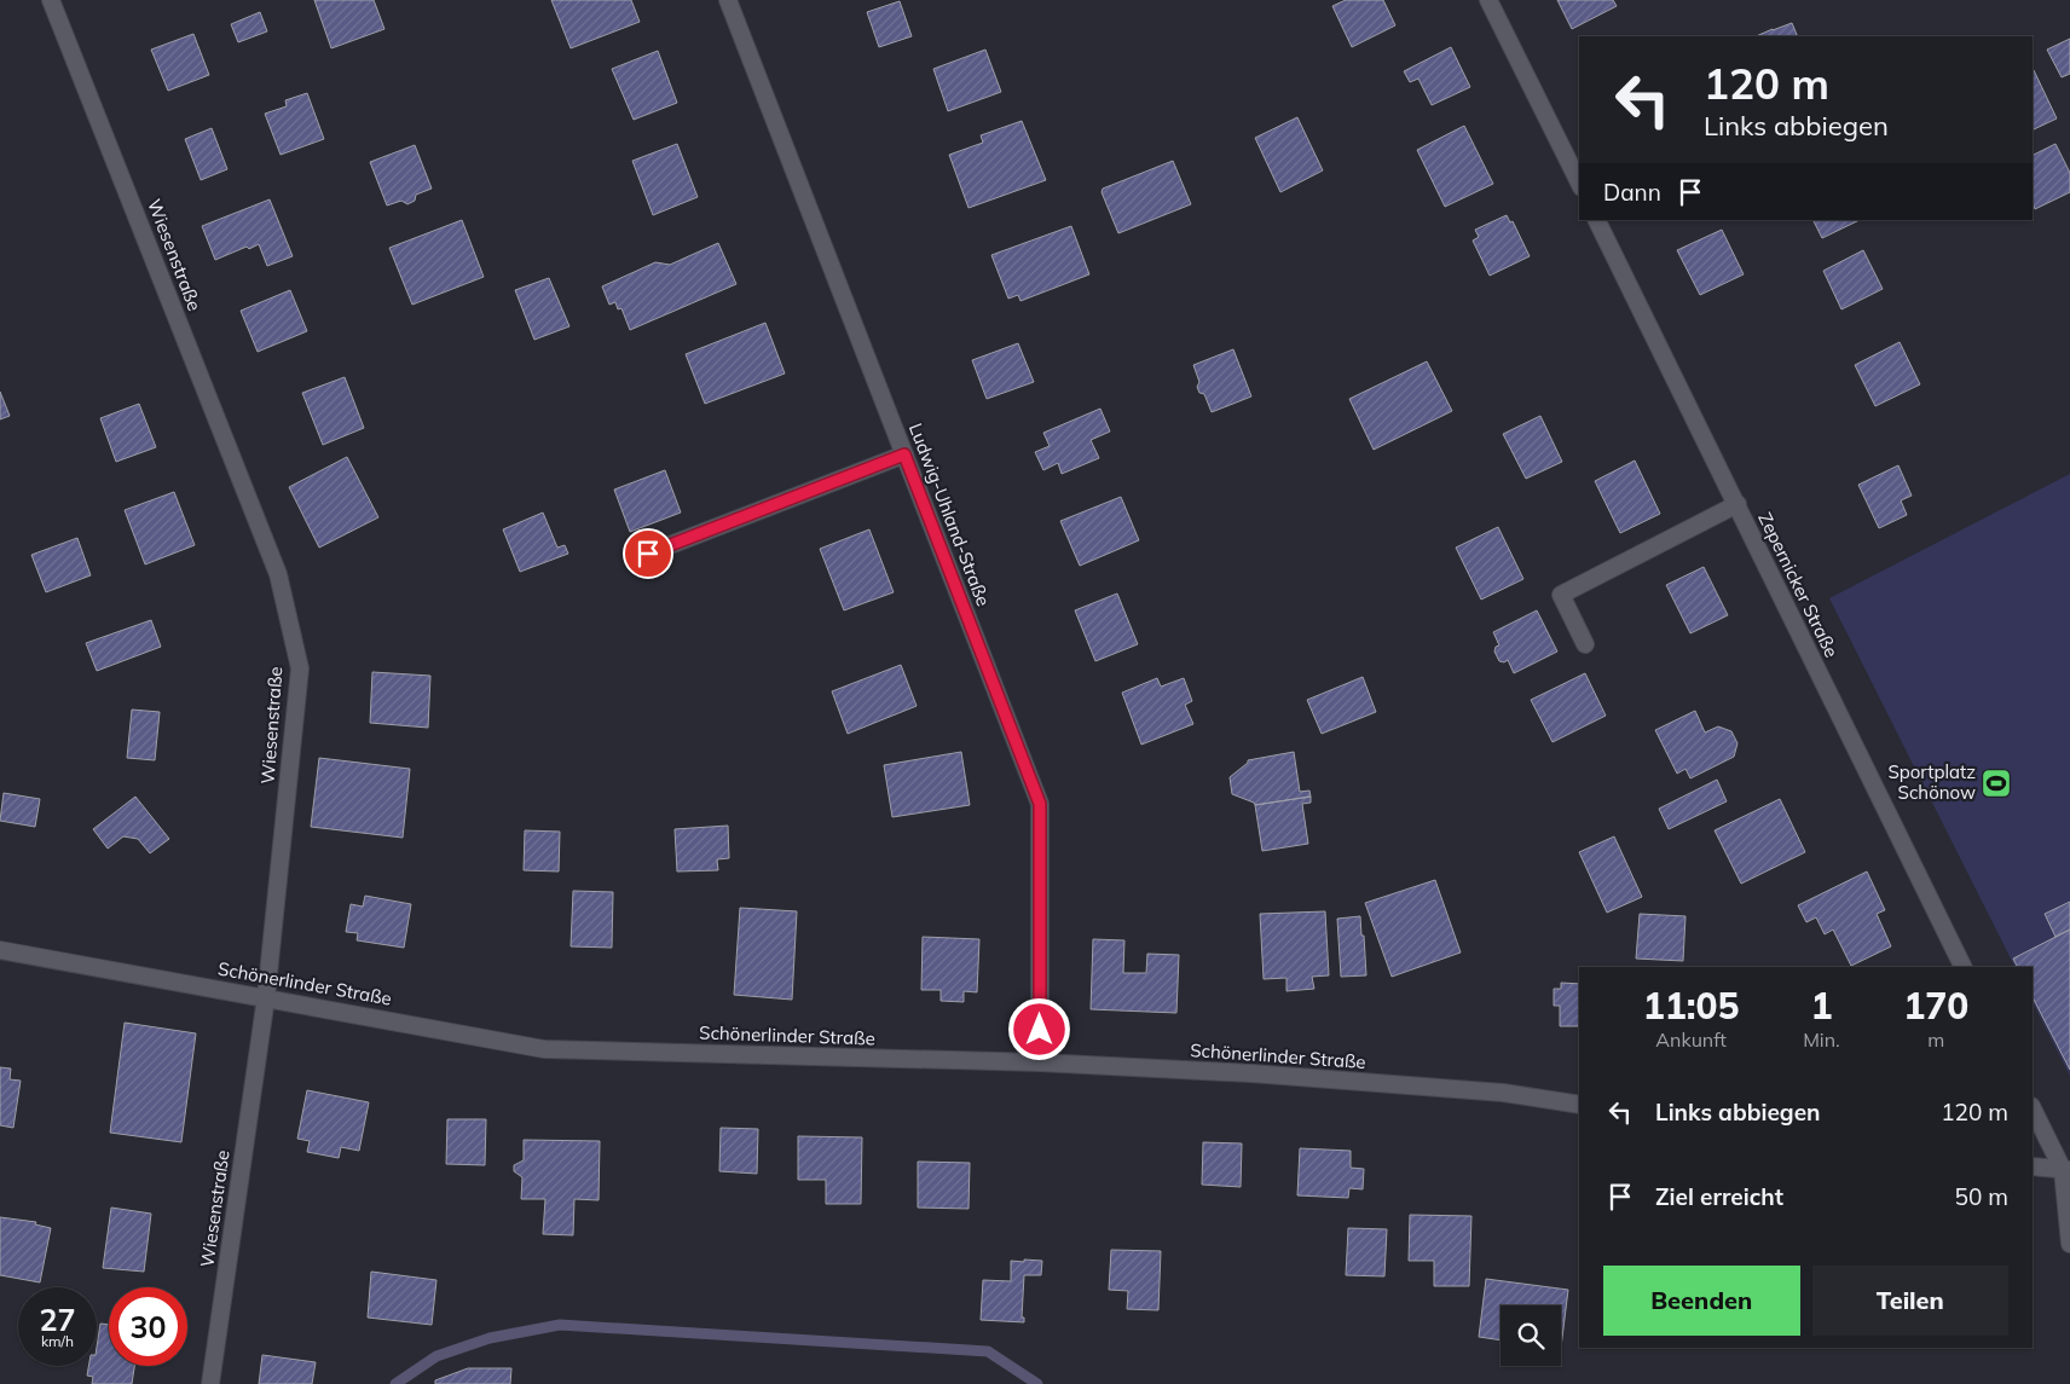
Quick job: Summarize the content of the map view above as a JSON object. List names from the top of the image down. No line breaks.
{"streets":{"street":["Wiesenstraße","Ludwig-Uhland-Straße","Zepernicker Straße","Schönerlinder Straße"]},"crossings":[["Wiesenstraße","Schönerlinder Straße"],["Ludwig-Uhland-Straße","Schönerlinder Straße"]],"places":{"sports":["Sportplatz Schönow"]},"page":{"turn":["120 m","Links abbiegen"],"then":"Dann","eta":["11:05","Ankunft","1","Min.","170","m"],"list":[{"name":"Links abbiegen","value":"120 m"},{"name":"Ziel erreicht","value":"50 m"}],"buttons":["Beenden","Teilen"],"speed":"27 km/h","limit":"30"}}
